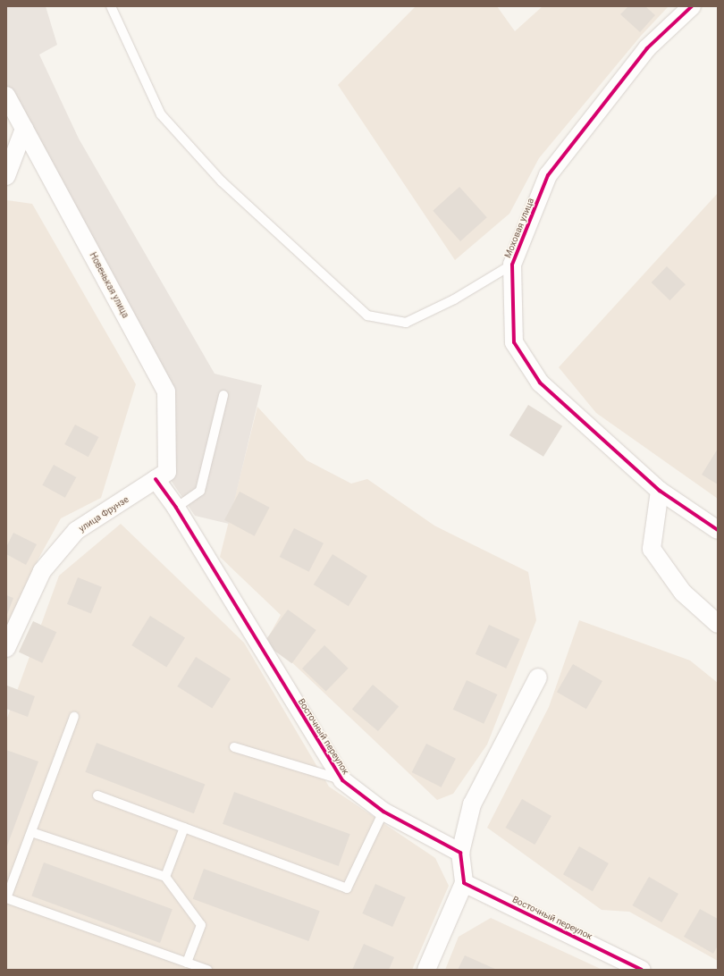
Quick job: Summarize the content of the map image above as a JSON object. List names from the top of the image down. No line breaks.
{"streets":{"street":["Моховая улица","Новенькая улица","улица Фрунзе","Восточный переулок"]},"crossings":[["Новенькая улица","улица Фрунзе"],["Новенькая улица","Восточный переулок"],["улица Фрунзе","Восточный переулок"]]}
